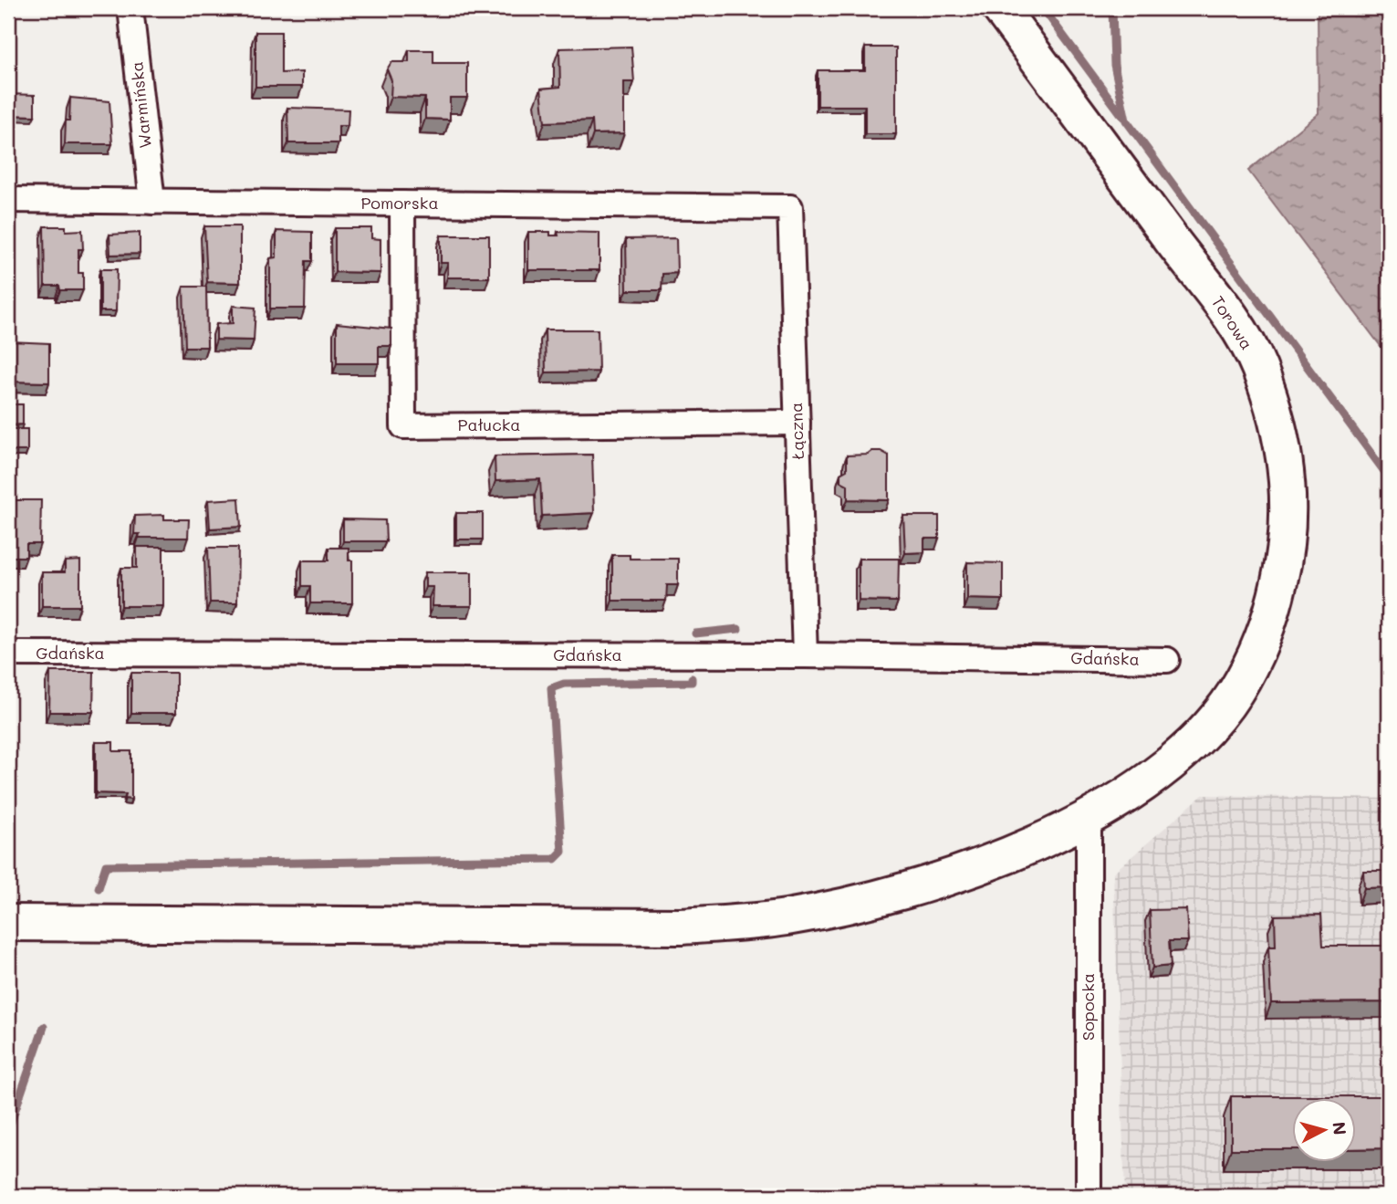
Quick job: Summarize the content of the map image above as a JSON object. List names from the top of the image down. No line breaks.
{"streets":{"street":["Warmińska","Pomorska","Torowa","Pałucka","Łączna","Gdańska","Sopocka"]},"crossings":[["Warmińska","Pomorska"],["Pomorska","Pałucka"],["Pomorska","Łączna"],["Torowa","Sopocka"],["Pałucka","Łączna"],["Łączna","Gdańska"]],"north":"right"}
